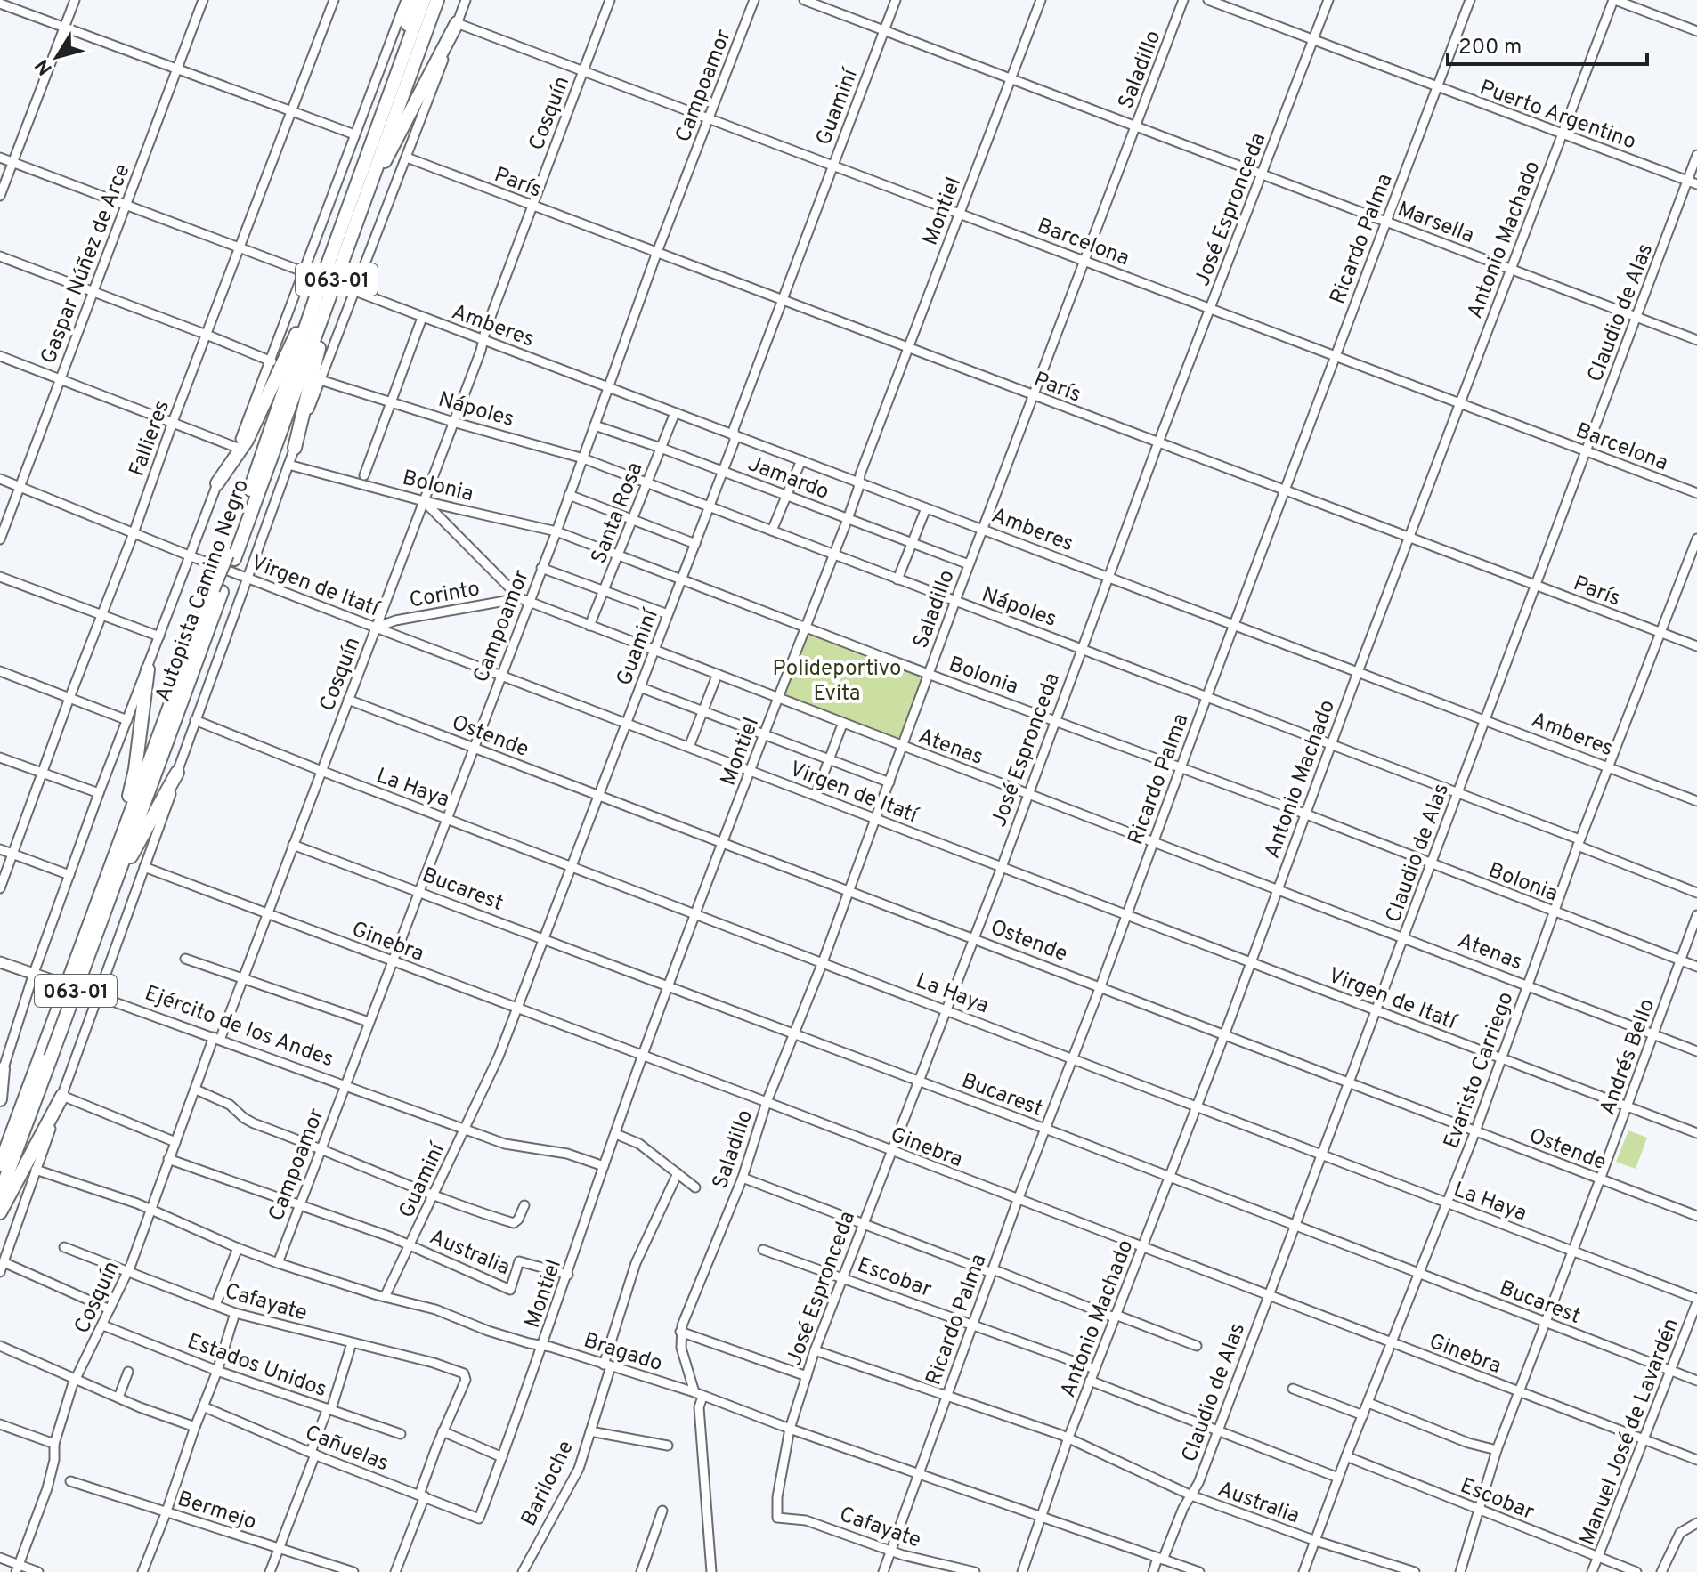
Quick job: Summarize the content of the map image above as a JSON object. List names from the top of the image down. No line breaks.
{"streets":{"highway":["063-01","Autopista Camino Negro"],"main road":["Ejército de los Andes"],"street":["Saladillo","Campoamor","Guaminí","Cosquín","Puerto Argentino","París","José Espronceda","Montiel","Marsella","Ricardo Palma","Antonio Machado","Barcelona","Gaspar Núñez de Arce","Claudio de Alas","Amberes","Nápoles","Fallieres","Jamardo","Bolonia","Santa Rosa","Virgen de Itatí","Corinto","Ostende","Atenas","La Haya","Bucarest","Ginebra","Andrés Bello","Evaristo Carriego","Australia","Escobar","Cafayate","Bragado","Estados Unidos","Manuel José de Lavardén","Cañuelas","Bariloche","Bermejo"]},"crossings":[["Saladillo","París"],["Saladillo","Marsella"],["Saladillo","Barcelona"],["Saladillo","Amberes"],["Saladillo","Nápoles"],["Saladillo","Jamardo"],["Saladillo","Bolonia"],["Saladillo","Virgen de Itatí"],["Saladillo","Ostende"],["Saladillo","Atenas"],["Saladillo","La Haya"],["Saladillo","Bucarest"],["Saladillo","Ginebra"],["Campoamor","París"],["Campoamor","Barcelona"],["Campoamor","Amberes"],["Campoamor","Nápoles"],["Campoamor","Jamardo"],["Campoamor","Bolonia"],["Campoamor","Virgen de Itatí"],["Campoamor","Corinto"],["Campoamor","Ostende"],["Campoamor","Atenas"],["Campoamor","La Haya"],["Campoamor","Bucarest"],["Campoamor","Ginebra"],["Campoamor","Ejército de los Andes"],["Campoamor","Australia"],["Campoamor","Bragado"],["Guaminí","París"],["Guaminí","Marsella"],["Guaminí","Barcelona"],["Guaminí","Amberes"],["Guaminí","Nápoles"],["Guaminí","Jamardo"],["Guaminí","Bolonia"],["Guaminí","Virgen de Itatí"],["Guaminí","Ostende"],["Guaminí","Atenas"],["Guaminí","La Haya"],["Guaminí","Bucarest"],["Guaminí","Ginebra"],["Guaminí","Ejército de los Andes"],["Guaminí","Australia"],["Guaminí","Bragado"],["Cosquín","París"],["Cosquín","Barcelona"],["Cosquín","Amberes"],["Cosquín","Nápoles"],["Cosquín","Bolonia"],["Cosquín","Virgen de Itatí"],["Cosquín","Corinto"],["Cosquín","Ostende"],["Cosquín","Atenas"],["Cosquín","La Haya"],["Cosquín","Bucarest"],["Cosquín","Ginebra"],["Cosquín","Ejército de los Andes"],["Cosquín","Australia"],["Cosquín","Cafayate"],["Cosquín","Bragado"],["Cosquín","Estados Unidos"],["Puerto Argentino","José Espronceda"],["Puerto Argentino","Ricardo Palma"],["Puerto Argentino","Antonio Machado"],["Puerto Argentino","Claudio de Alas"],["París","José Espronceda"],["París","Montiel"],["París","Ricardo Palma"],["París","Antonio Machado"],["París","Claudio de Alas"],["París","Evaristo Carriego"],["José Espronceda","Marsella"],["José Espronceda","Barcelona"],["José Espronceda","Amberes"],["José Espronceda","Nápoles"],["José Espronceda","Bolonia"],["José Espronceda","Virgen de Itatí"],["José Espronceda","Ostende"],["José Espronceda","Atenas"],["José Espronceda","La Haya"],["José Espronceda","Bucarest"],["José Espronceda","Ginebra"],["José Espronceda","Australia"],["José Espronceda","Escobar"],["José Espronceda","Cafayate"],["José Espronceda","Bragado"],["Montiel","Marsella"],["Montiel","Barcelona"],["Montiel","Amberes"],["Montiel","Nápoles"],["Montiel","Jamardo"],["Montiel","Bolonia"],["Montiel","Virgen de Itatí"],["Montiel","Ostende"],["Montiel","Atenas"],["Montiel","La Haya"],["Montiel","Bucarest"],["Montiel","Ginebra"],["Montiel","Ejército de los Andes"],["Montiel","Australia"],["Montiel","Bragado"],["Montiel","Cañuelas"],["Marsella","Ricardo Palma"],["Marsella","Antonio Machado"],["Marsella","Claudio de Alas"],["Ricardo Palma","Barcelona"],["Ricardo Palma","Amberes"],["Ricardo Palma","Nápoles"],["Ricardo Palma","Bolonia"],["Ricardo Palma","Virgen de Itatí"],["Ricardo Palma","Ostende"],["Ricardo Palma","Atenas"],["Ricardo Palma","La Haya"],["Ricardo Palma","Bucarest"],["Ricardo Palma","Ginebra"],["Ricardo Palma","Australia"],["Ricardo Palma","Escobar"],["Ricardo Palma","Cafayate"],["Ricardo Palma","Bragado"],["Antonio Machado","Barcelona"],["Antonio Machado","Amberes"],["Antonio Machado","Nápoles"],["Antonio Machado","Bolonia"],["Antonio Machado","Virgen de Itatí"],["Antonio Machado","Ostende"],["Antonio Machado","Atenas"],["Antonio Machado","La Haya"],["Antonio Machado","Bucarest"],["Antonio Machado","Ginebra"],["Antonio Machado","Australia"],["Antonio Machado","Escobar"],["Antonio Machado","Bragado"],["Barcelona","Claudio de Alas"],["Gaspar Núñez de Arce","Virgen de Itatí"],["Claudio de Alas","Amberes"],["Claudio de Alas","Nápoles"],["Claudio de Alas","Bolonia"],["Claudio de Alas","Virgen de Itatí"],["Claudio de Alas","Ostende"],["Claudio de Alas","Atenas"],["Claudio de Alas","La Haya"],["Claudio de Alas","Bucarest"],["Claudio de Alas","Ginebra"],["Claudio de Alas","Australia"],["Claudio de Alas","Bragado"],["Amberes","Santa Rosa"],["Amberes","Evaristo Carriego"],["Nápoles","Santa Rosa"],["Nápoles","Evaristo Carriego"],["Fallieres","Virgen de Itatí"],["Jamardo","Santa Rosa"],["Bolonia","Santa Rosa"],["Bolonia","Atenas"],["Bolonia","Andrés Bello"],["Bolonia","Evaristo Carriego"],["Santa Rosa","Atenas"],["Virgen de Itatí","Corinto"],["Virgen de Itatí","Andrés Bello"],["Virgen de Itatí","Evaristo Carriego"],["Corinto","Atenas"],["Ostende","Andrés Bello"],["Ostende","Evaristo Carriego"],["Atenas","Andrés Bello"],["Atenas","Evaristo Carriego"],["La Haya","Andrés Bello"],["La Haya","Evaristo Carriego"],["La Haya","Manuel José de Lavardén"],["Bucarest","Andrés Bello"],["Bucarest","Evaristo Carriego"],["Bucarest","Manuel José de Lavardén"],["Ginebra","Andrés Bello"],["Ginebra","Evaristo Carriego"],["Ginebra","Manuel José de Lavardén"],["Andrés Bello","Escobar"],["Evaristo Carriego","Australia"],["Evaristo Carriego","Escobar"],["Escobar","Manuel José de Lavardén"],["Bragado","Bariloche"]],"parks":["Polideportivo Evita"],"scale_bar":"200 m","north":"bottom left"}
